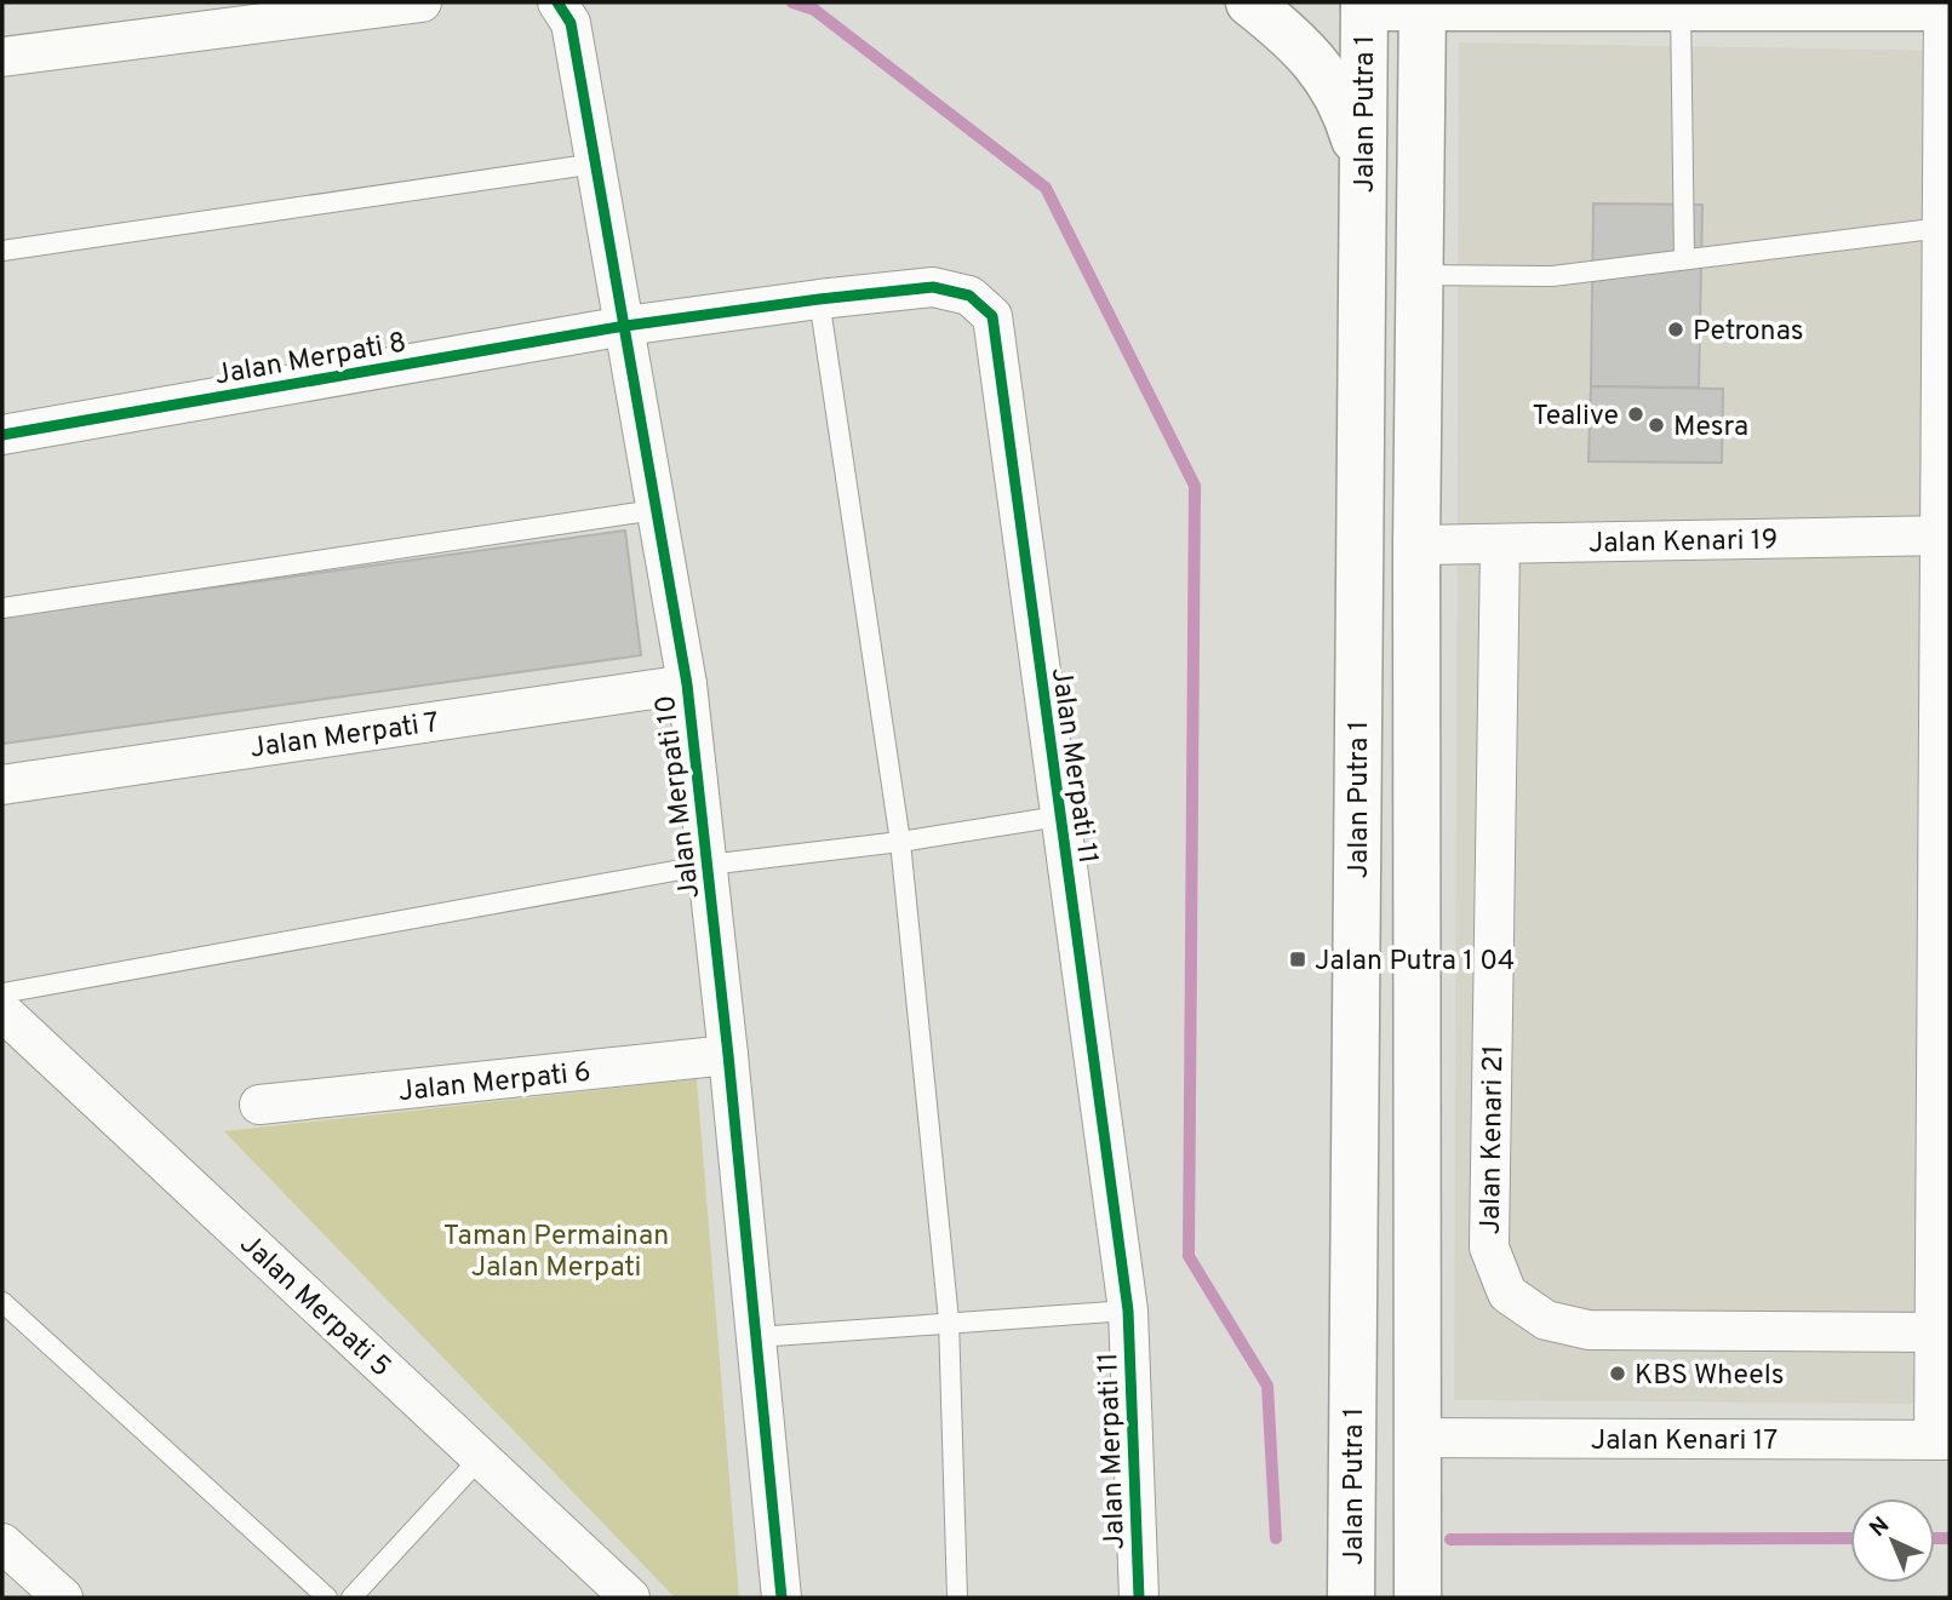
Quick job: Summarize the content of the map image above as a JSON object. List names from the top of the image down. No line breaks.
{"streets":{"main road":["Jalan Putra 1"],"street":["Jalan Merpati 8","Jalan Kenari 19","Jalan Merpati 7","Jalan Merpati 11","Jalan Merpati 10","Jalan Merpati 6","Jalan Kenari 21","Jalan Merpati 5","Jalan Kenari 17"]},"crossings":[["Jalan Putra 1","Jalan Kenari 19"],["Jalan Putra 1","Jalan Kenari 17"],["Jalan Merpati 8","Jalan Merpati 11"],["Jalan Merpati 8","Jalan Merpati 10"],["Jalan Kenari 19","Jalan Kenari 21"],["Jalan Merpati 7","Jalan Merpati 10"],["Jalan Merpati 11","Jalan Merpati 10"],["Jalan Merpati 10","Jalan Merpati 6"]],"parks":["Taman Permainan Jalan Merpati"],"places":{"other":["Petronas","Tealive","Mesra","KBS Wheels"],"transit":["Jalan Putra 1 04"]},"north":"top left"}
